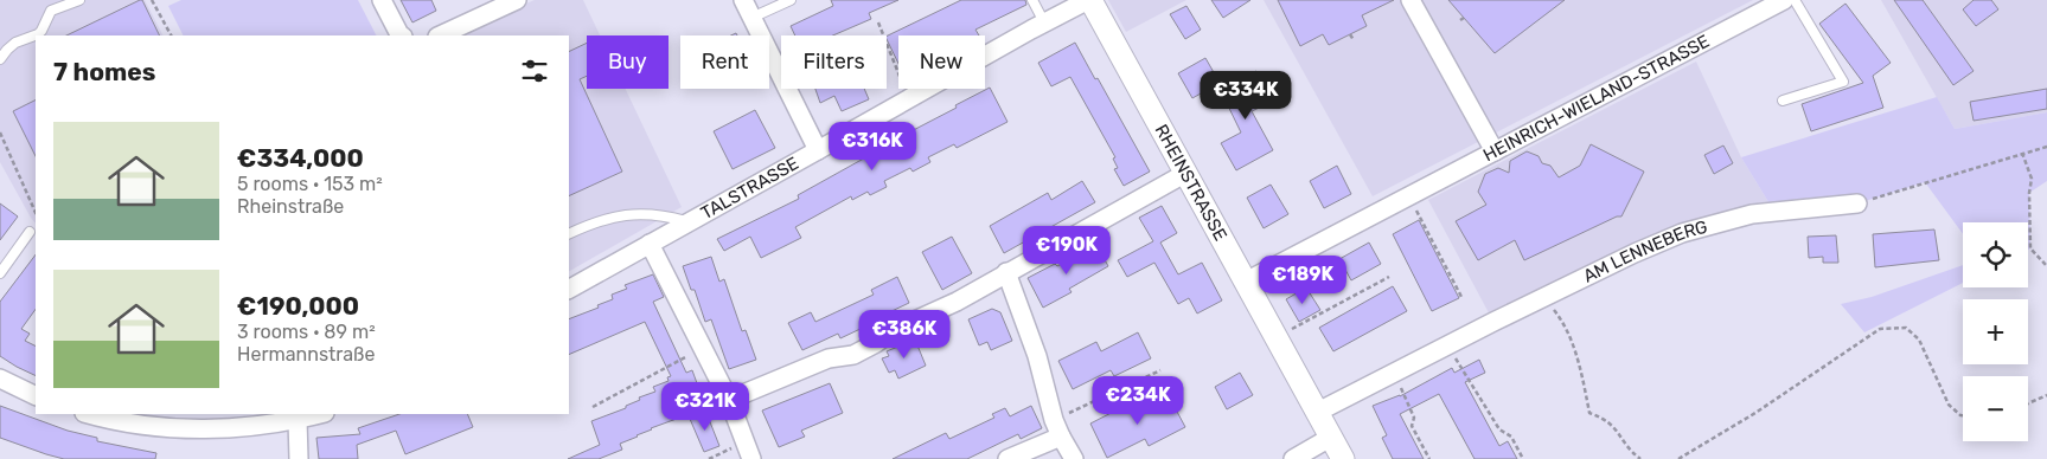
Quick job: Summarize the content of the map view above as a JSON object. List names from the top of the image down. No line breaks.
{"streets":{"street":["HEINRICH-WIELAND-STRASSE","RHEINSTRASSE","TALSTRASSE","AM LENNEBERG"]},"crossings":[["HEINRICH-WIELAND-STRASSE","RHEINSTRASSE"],["RHEINSTRASSE","TALSTRASSE"],["RHEINSTRASSE","AM LENNEBERG"]],"page":{"chip":["Buy","Rent","Filters","New"],"heading":"7 homes","price":["€334K","€316K","€190K","€189K","€386K","€234K","€321K"],"list":[{"name":"€334,000","note":"5 rooms · 153 m² · Rheinstraße"},{"name":"€190,000","note":"3 rooms · 89 m² · Hermannstraße"}],"map_buttons":["+","−"]}}
